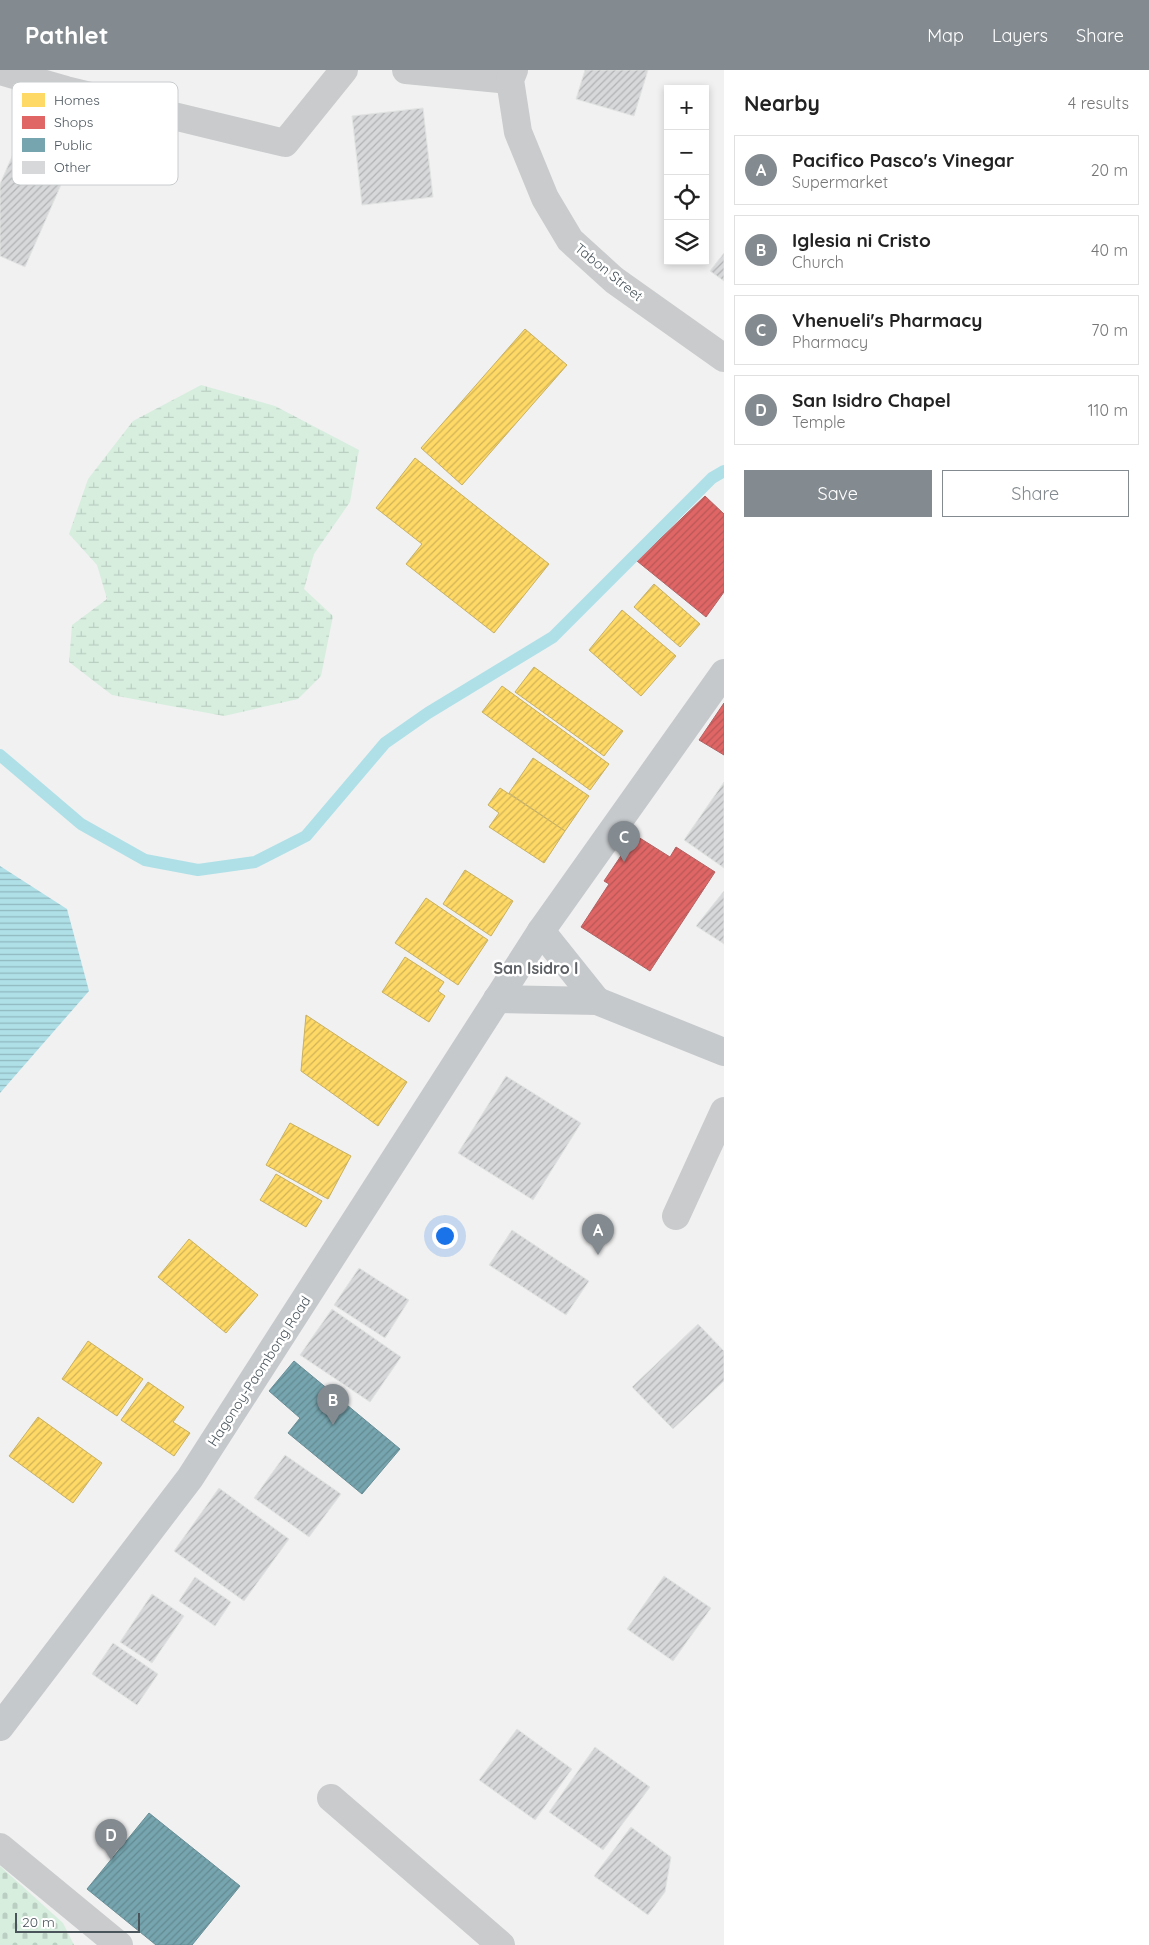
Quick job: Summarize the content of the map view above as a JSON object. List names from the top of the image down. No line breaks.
{"streets":{"main road":["Hagonoy-Paombong Road"],"street":["Tabon Street"]},"districts":["San Isidro I"],"legend":["Homes","Shops","Public","Other"],"scale_bar":"20 m","page":{"header":"Pathlet","nav":["Map","Layers","Share"],"heading":["Nearby","4 results"],"map_buttons":["+","−"],"list":[{"mark":"A","name":"Pacifico Pasco's Vinegar","note":"Supermarket","value":"20 m"},{"mark":"B","name":"Iglesia ni Cristo","note":"Church","value":"40 m"},{"mark":"C","name":"Vhenueli's Pharmacy","note":"Pharmacy","value":"70 m"},{"mark":"D","name":"San Isidro Chapel","note":"Temple","value":"110 m"}],"buttons":["Save","Share"],"pins":["C","A","B","D"],"scale":"20 m"}}
